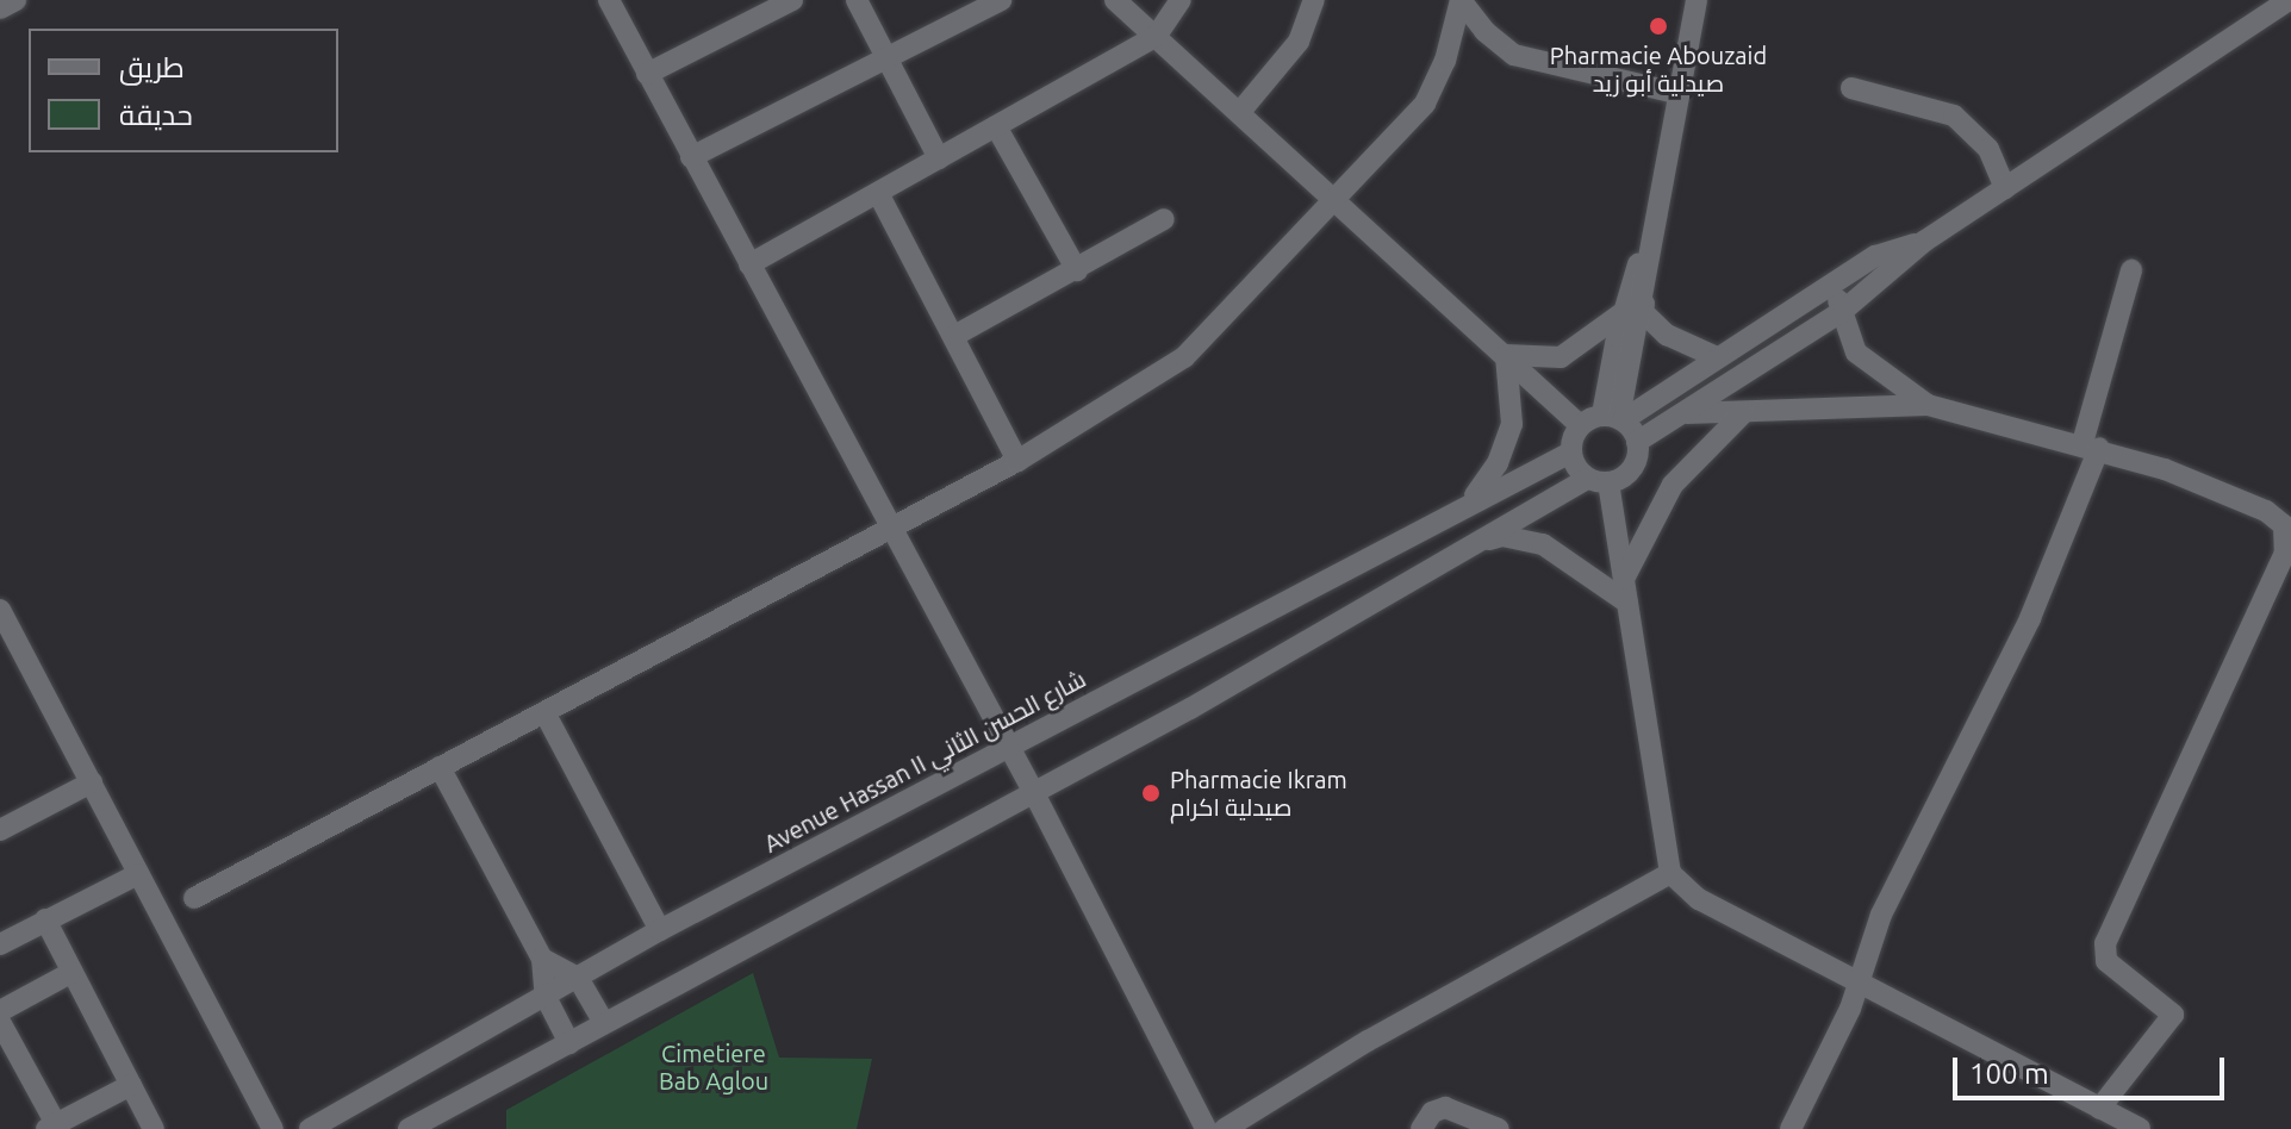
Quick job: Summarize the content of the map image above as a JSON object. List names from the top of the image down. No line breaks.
{"streets":{"street":["Avenue Hassan II شارع الحسن الثاني"]},"parks":["Cimetiere Bab Aglou"],"places":["Pharmacie Abouzaid صيدلية أبو زيد","Pharmacie Ikram صيدلية اكرام"],"legend":["طريق","حديقة"],"scale_bar":"100 m"}
